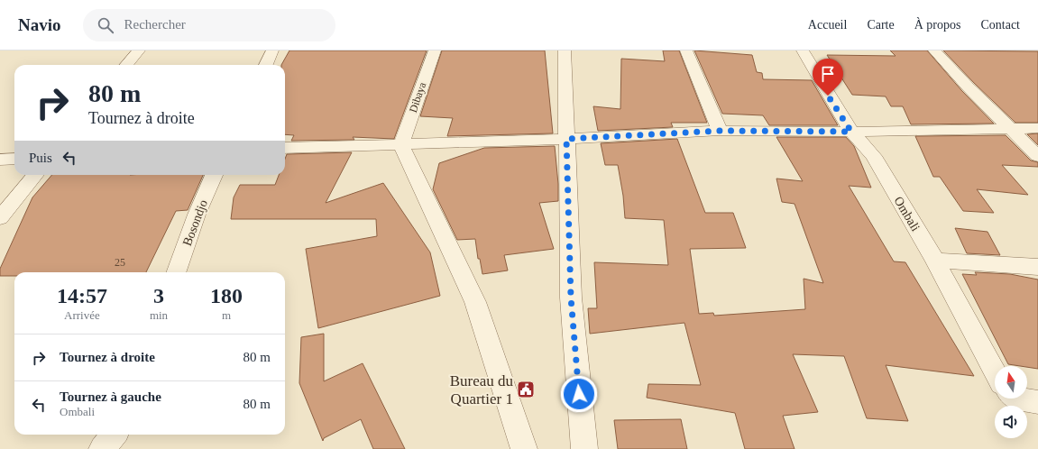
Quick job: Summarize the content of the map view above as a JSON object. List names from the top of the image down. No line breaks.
{"streets":{"street":["Dibaya","Ombali","Bosondjo"]},"places":{"public building":["Bureau du Quartier 1"]},"house_numbers":["25"],"north":"top","page":{"header":"Navio","search":"Rechercher","nav":["Accueil","Carte","À propos","Contact"],"turn":["80 m","Tournez à droite"],"then":"Puis","eta":["14:57","Arrivée","3","min","180","m"],"list":[{"name":"Tournez à droite","value":"80 m"},{"name":"Tournez à gauche","note":"Ombali","value":"80 m"}]}}
